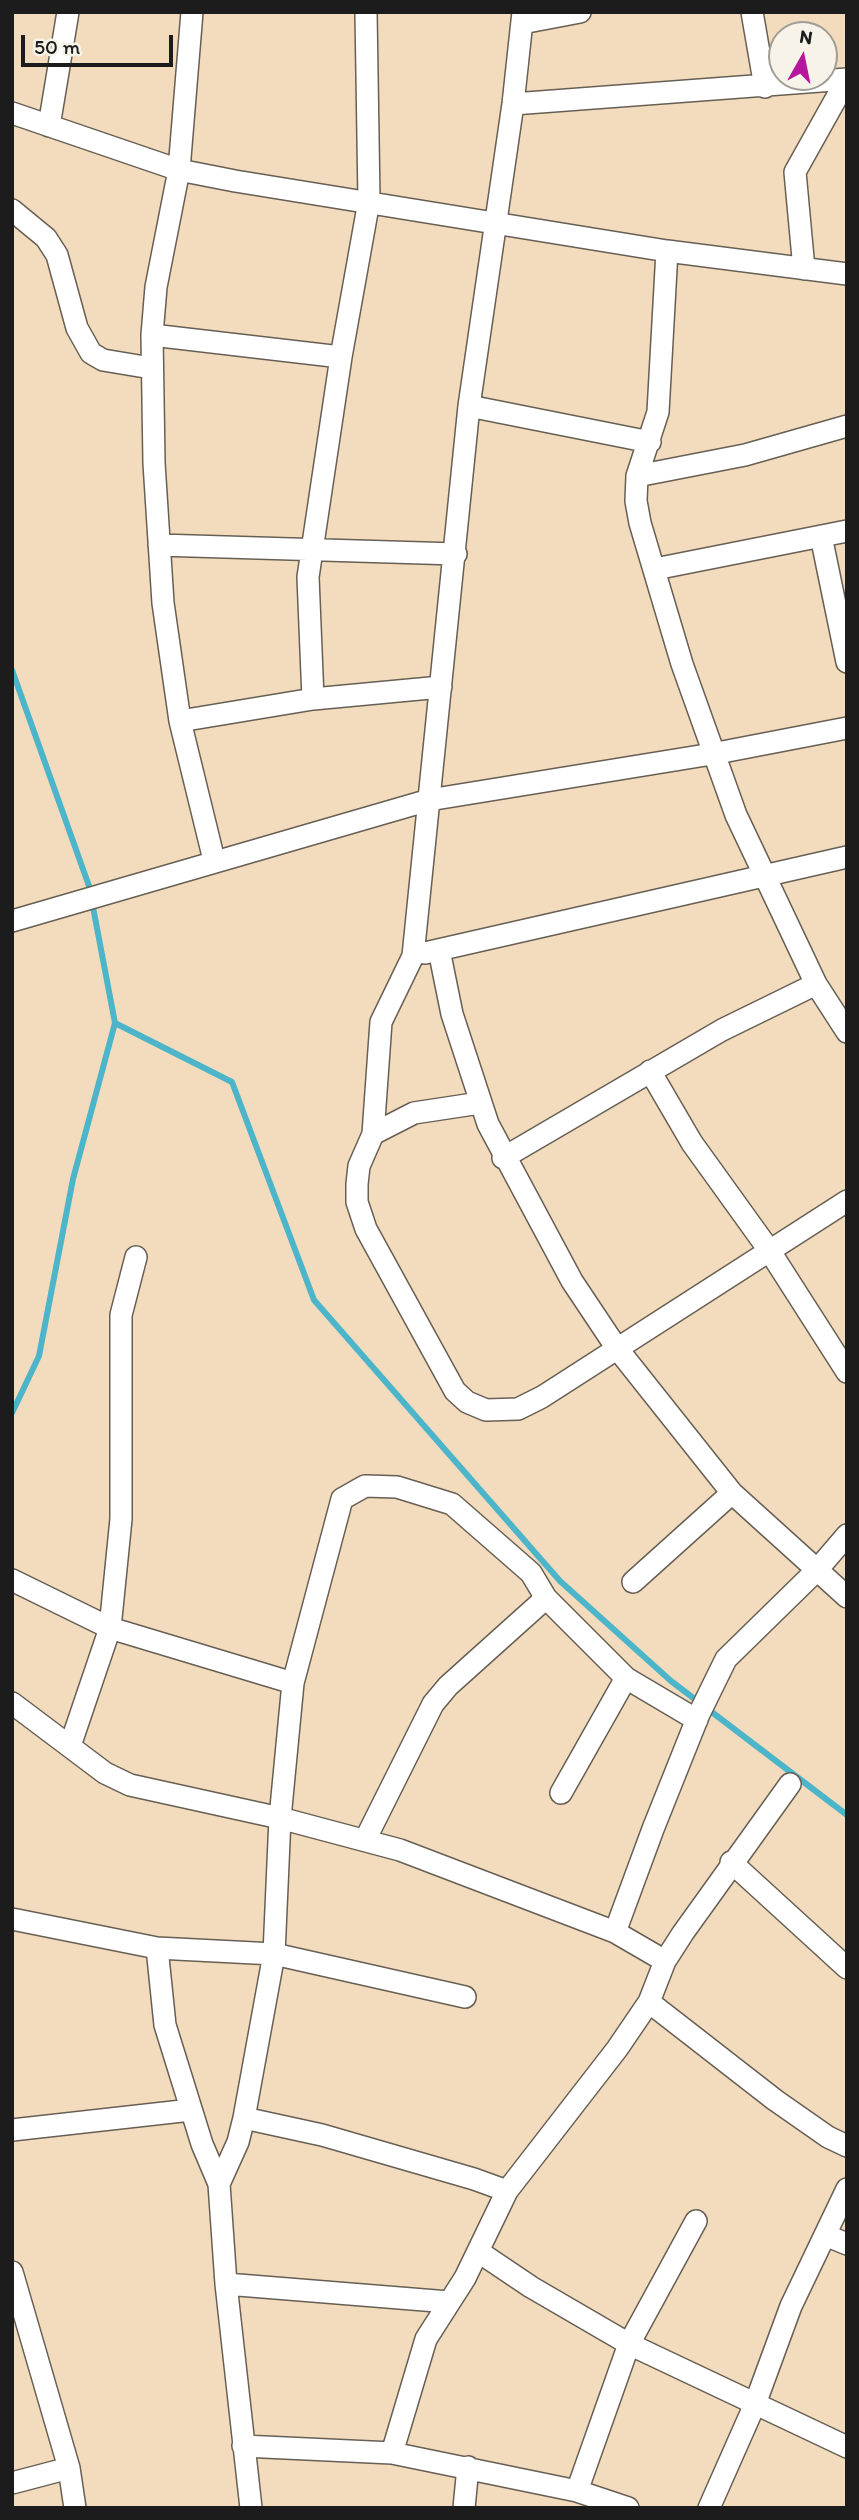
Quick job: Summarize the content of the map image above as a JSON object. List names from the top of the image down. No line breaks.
{"scale_bar":"50 m","north":"top"}
